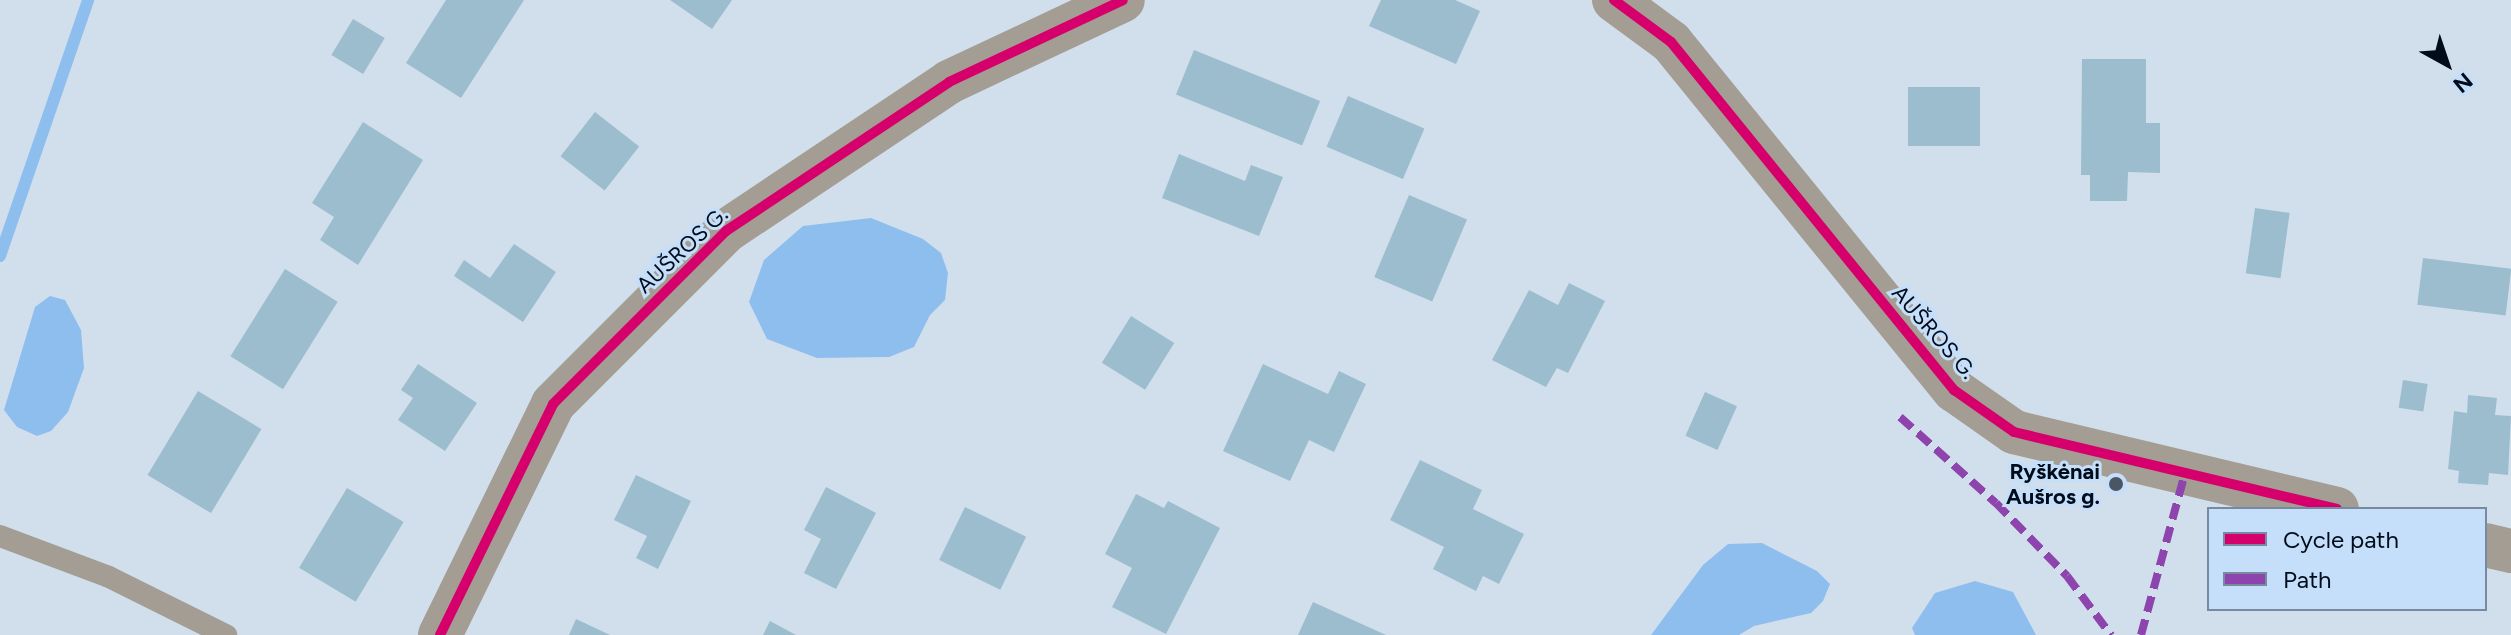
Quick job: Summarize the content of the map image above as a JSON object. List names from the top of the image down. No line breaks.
{"streets":{"street":["AUŠROS G."]},"places":["Ryškėnai Aušros g."],"legend":["Cycle path","Path"],"north":"bottom right"}
